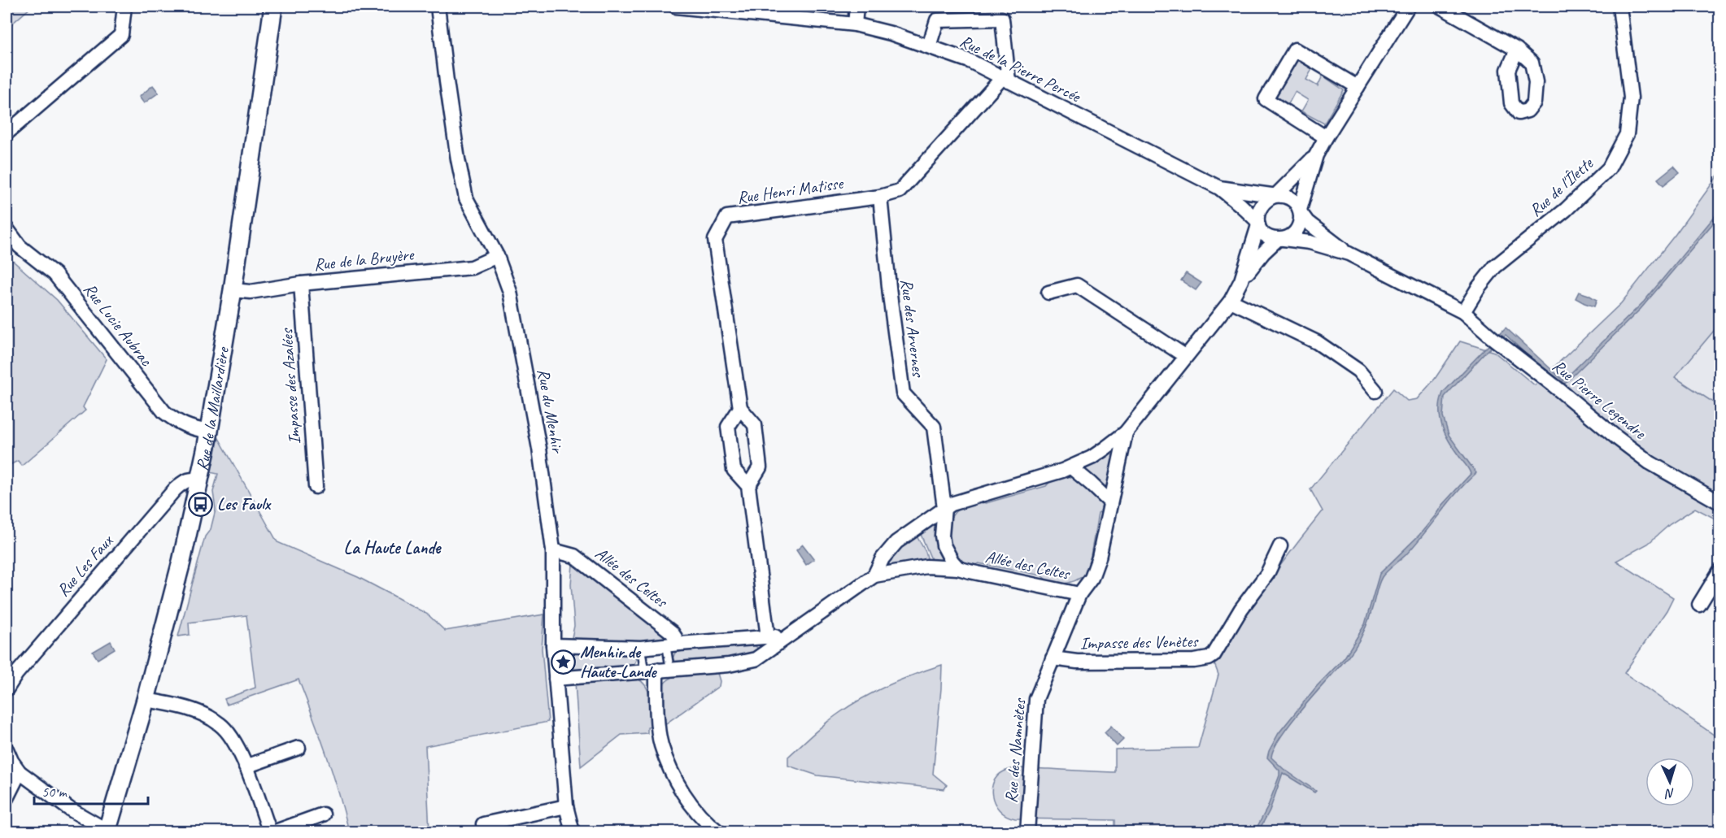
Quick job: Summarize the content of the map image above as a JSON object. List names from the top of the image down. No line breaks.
{"streets":{"street":["Rue de la Pierre Percée","Rue de l'Îlette","Rue Henri Matisse","Rue de la Bruyère","Rue Lucie Aubrac","Rue des Arvernes","Impasse des Azalées","Rue Pierre Legendre","Rue de la Maillardière","Rue du Menhir","Allée des Celtes","Rue Les Faux","Impasse des Venètes","Rue des Namnètes"]},"crossings":[["Rue de la Pierre Percée","Rue Henri Matisse"],["Rue de la Pierre Percée","Allée des Celtes"],["Rue de l'Îlette","Rue Pierre Legendre"],["Rue Henri Matisse","Rue des Arvernes"],["Rue de la Bruyère","Impasse des Azalées"],["Rue de la Bruyère","Rue de la Maillardière"],["Rue de la Bruyère","Rue du Menhir"],["Rue Lucie Aubrac","Rue de la Maillardière"],["Rue des Arvernes","Allée des Celtes"],["Rue de la Maillardière","Rue Les Faux"],["Rue du Menhir","Allée des Celtes"],["Allée des Celtes","Rue des Namnètes"],["Impasse des Venètes","Rue des Namnètes"]],"districts":["La Haute Lande"],"places":{"bus stop":["Les Faulx"],"place":["Menhir de Haute-Lande"]},"scale_bar":"50 m","north":"bottom"}
